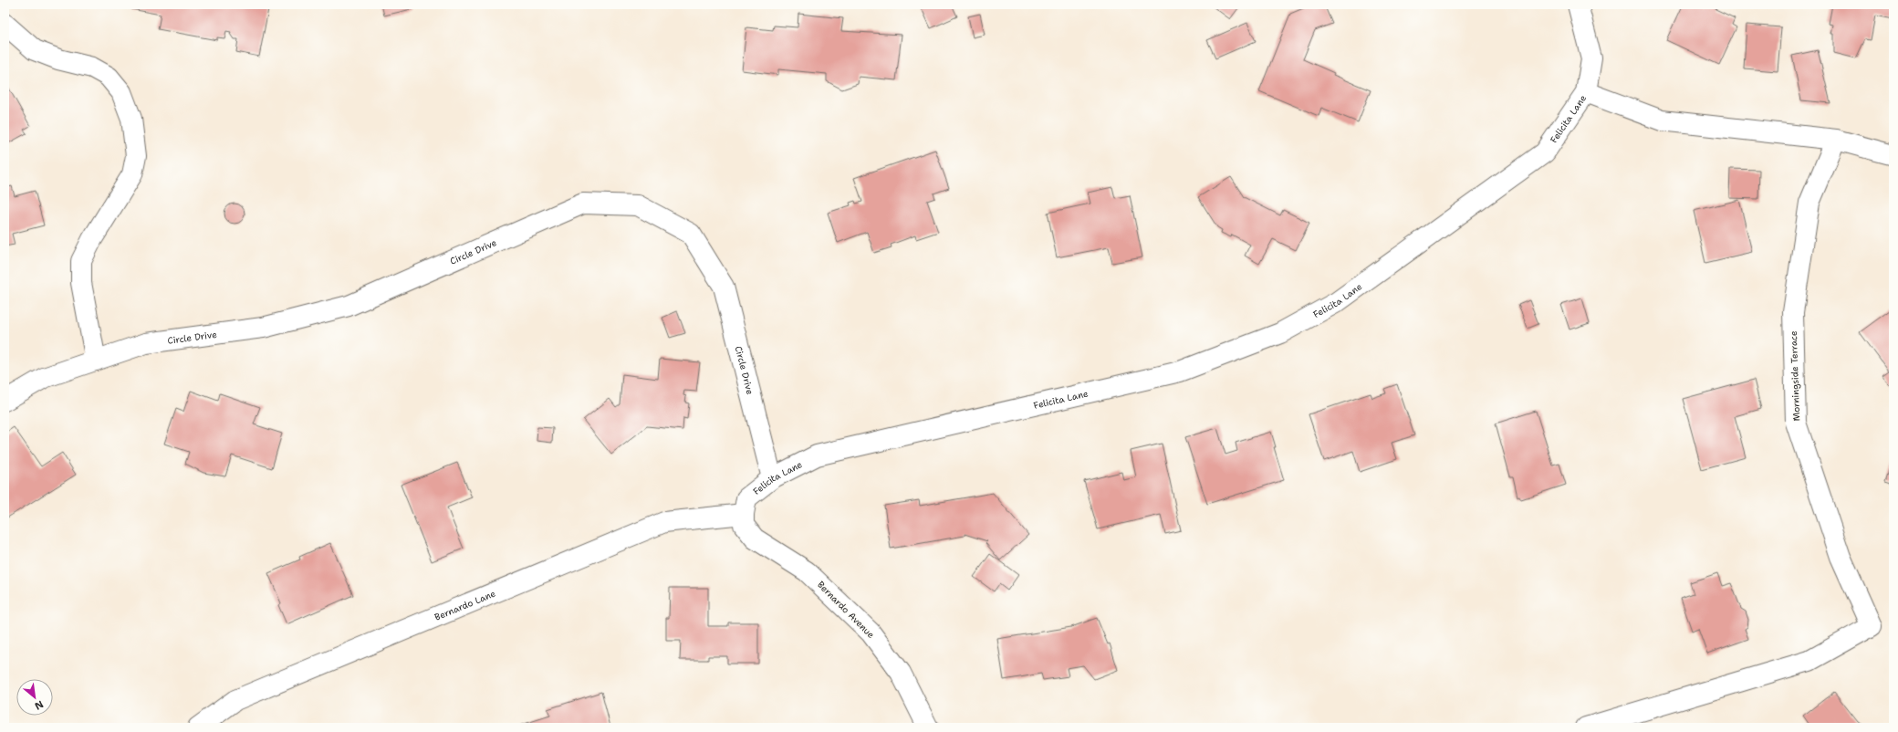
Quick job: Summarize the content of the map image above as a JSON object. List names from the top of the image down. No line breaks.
{"streets":{"street":["Felicita Lane","Circle Drive","Morningside Terrace","Bernardo Lane","Bernardo Avenue"]},"crossings":[["Felicita Lane","Circle Drive"],["Felicita Lane","Morningside Terrace"],["Felicita Lane","Bernardo Lane"],["Felicita Lane","Bernardo Avenue"],["Bernardo Lane","Bernardo Avenue"]],"north":"bottom right"}
